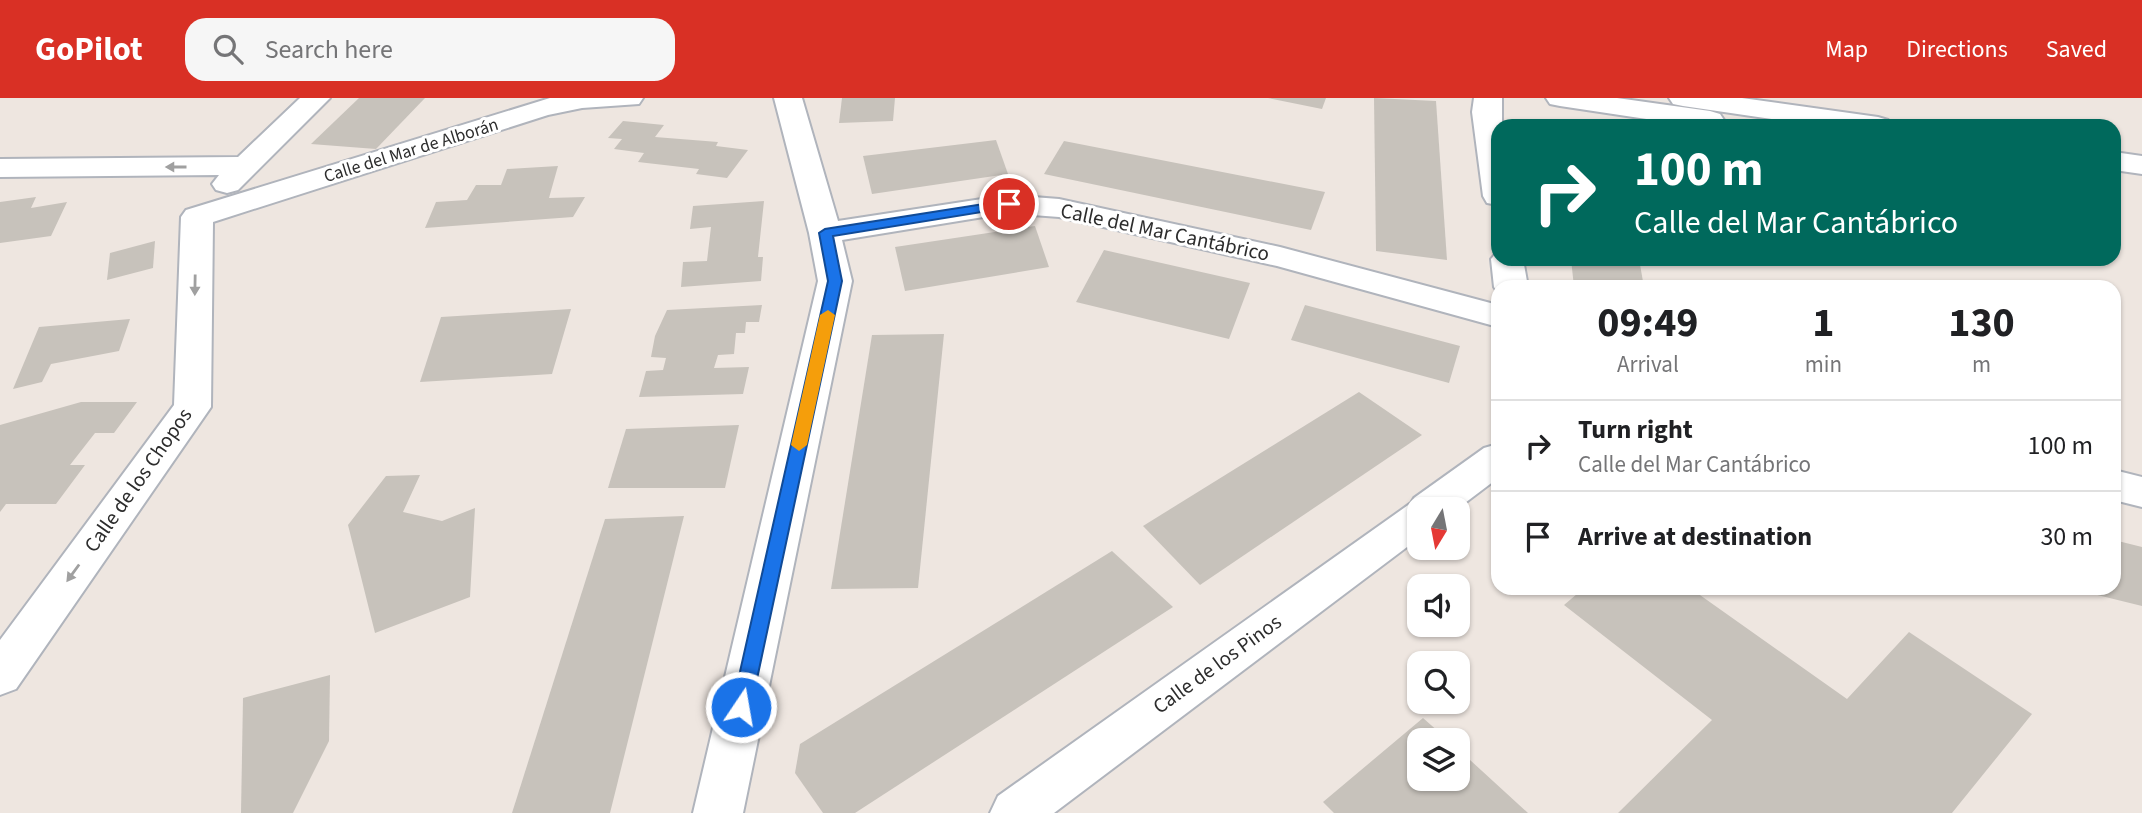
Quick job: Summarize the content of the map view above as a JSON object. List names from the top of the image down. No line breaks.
{"streets":{"street":["Calle del Mar de Alborán","Calle del Mar Cantábrico","Calle de los Chopos","Calle de los Pinos"]},"crossings":[["Calle del Mar de Alborán","Calle de los Chopos"]],"one_way":["Calle de los Chopos"],"north":"bottom","page":{"header":"GoPilot","search":"Search here","nav":["Map","Directions","Saved"],"turn":["100 m","Calle del Mar Cantábrico"],"eta":["09:49","Arrival","1","min","130","m"],"list":[{"name":"Turn right","note":"Calle del Mar Cantábrico","value":"100 m"},{"name":"Arrive at destination","value":"30 m"}]}}
